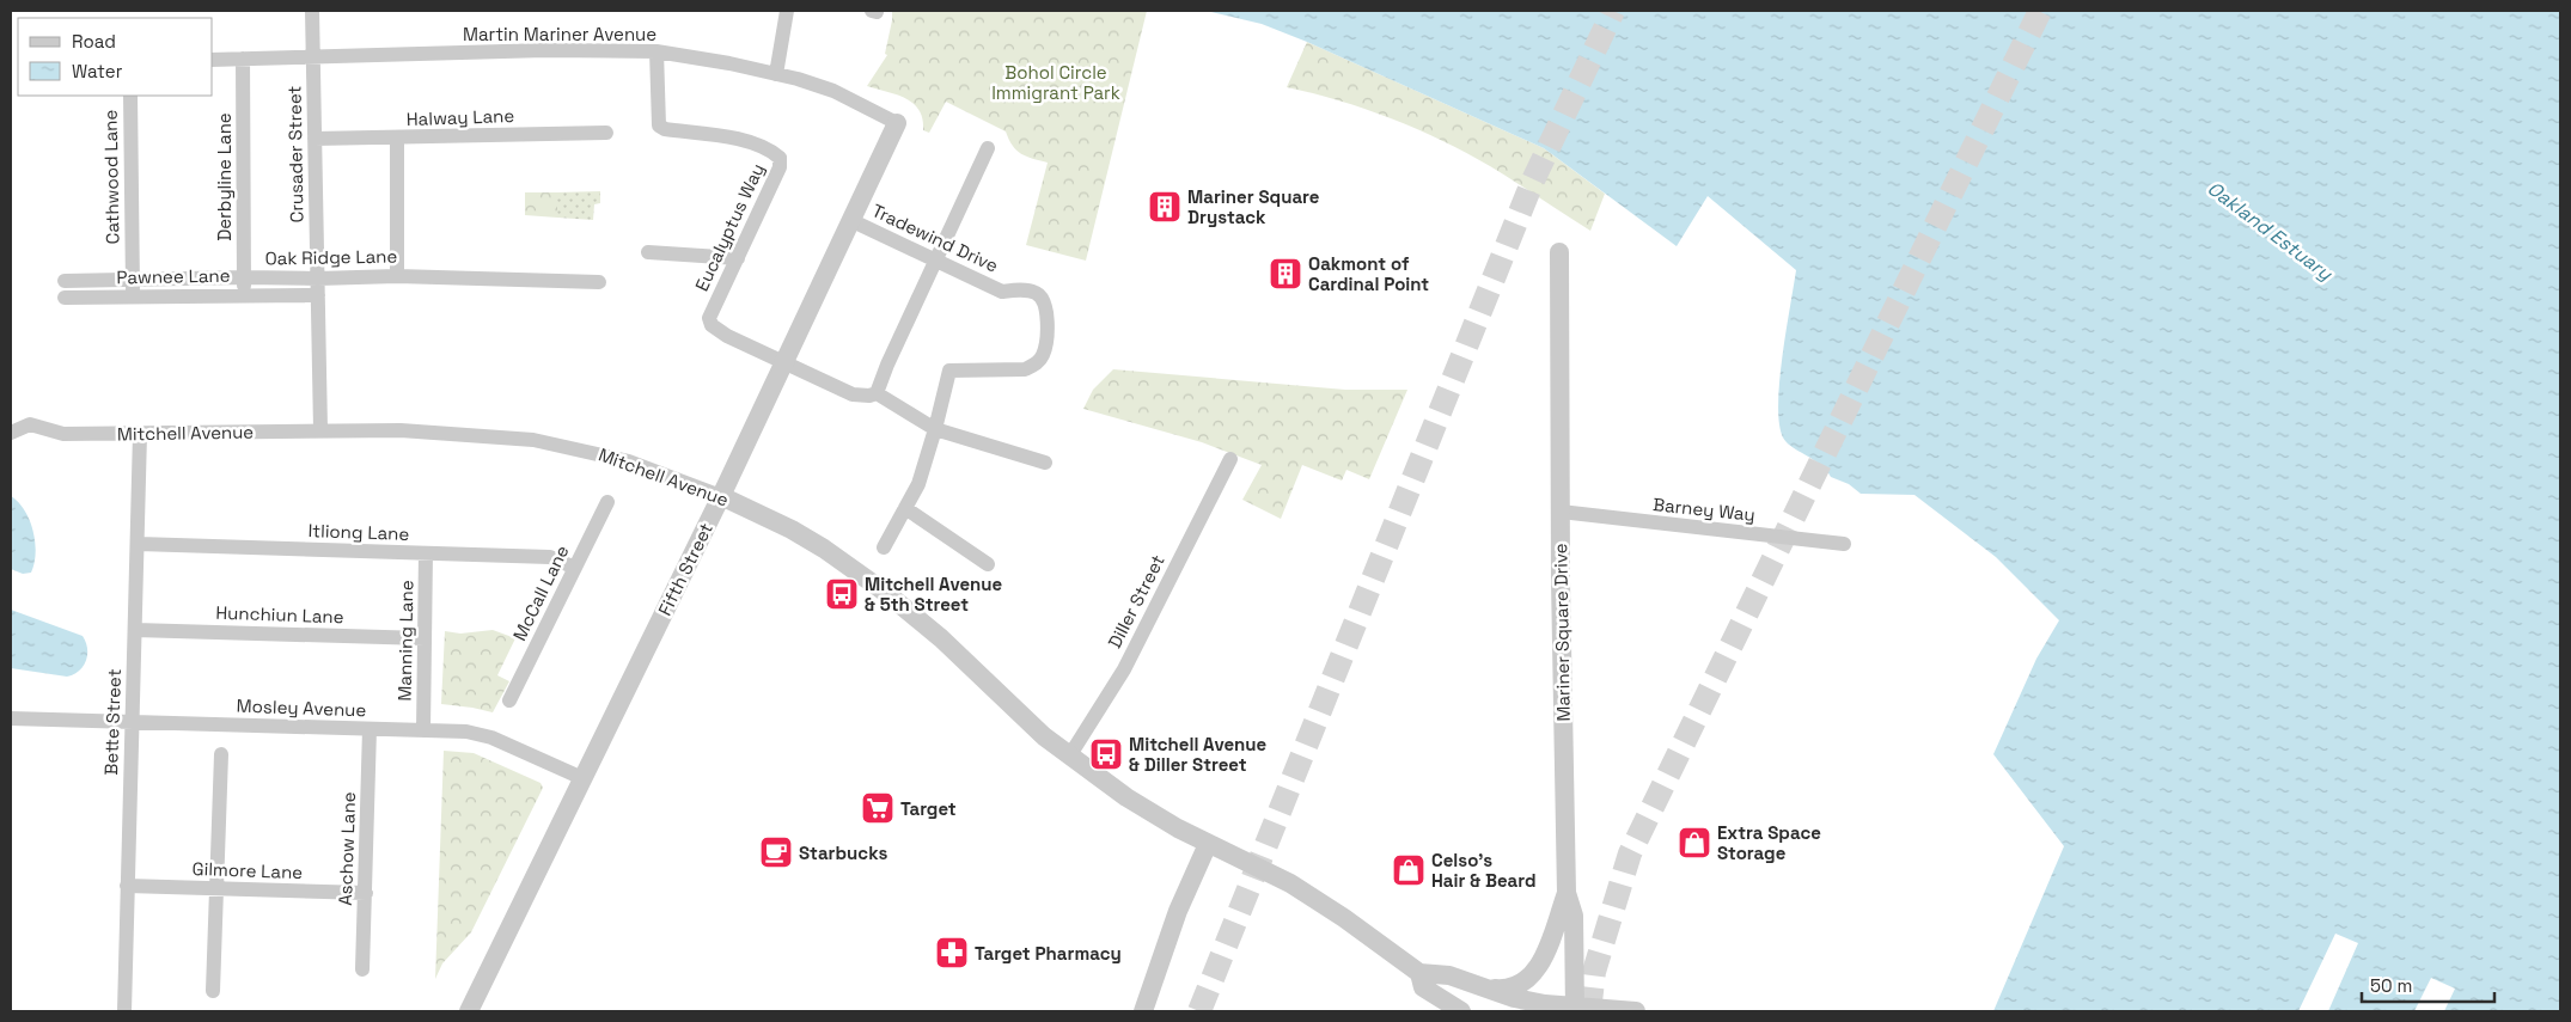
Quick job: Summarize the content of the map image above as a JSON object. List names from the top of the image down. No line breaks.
{"streets":{"street":["Martin Mariner Avenue","Halway Lane","Crusader Street","Cathwood Lane","Derbyline Lane","Eucalyptus Way","Tradewind Drive","Oak Ridge Lane","Pawnee Lane","Mitchell Avenue","Barney Way","Itliong Lane","Fifth Street","McCall Lane","Diller Street","Hunchiun Lane","Mariner Square Drive","Manning Lane","Mosley Avenue","Bette Street","Aschow Lane","Gilmore Lane"]},"crossings":[["Martin Mariner Avenue","Crusader Street"],["Martin Mariner Avenue","Derbyline Lane"],["Martin Mariner Avenue","Eucalyptus Way"],["Martin Mariner Avenue","Fifth Street"],["Halway Lane","Crusader Street"],["Crusader Street","Oak Ridge Lane"],["Crusader Street","Pawnee Lane"],["Crusader Street","Mitchell Avenue"],["Cathwood Lane","Oak Ridge Lane"],["Cathwood Lane","Pawnee Lane"],["Derbyline Lane","Oak Ridge Lane"],["Derbyline Lane","Pawnee Lane"],["Eucalyptus Way","Fifth Street"],["Tradewind Drive","Fifth Street"],["Mitchell Avenue","Fifth Street"],["Mitchell Avenue","Diller Street"],["Mitchell Avenue","Bette Street"],["Barney Way","Mariner Square Drive"],["Itliong Lane","McCall Lane"],["Itliong Lane","Manning Lane"],["Itliong Lane","Bette Street"],["Fifth Street","Mosley Avenue"],["Hunchiun Lane","Manning Lane"],["Hunchiun Lane","Bette Street"],["Manning Lane","Mosley Avenue"],["Mosley Avenue","Bette Street"],["Mosley Avenue","Aschow Lane"],["Bette Street","Gilmore Lane"],["Aschow Lane","Gilmore Lane"]],"water":["Oakland Estuary"],"parks":["Bohol Circle Immigrant Park"],"places":{"building":["Mariner Square Drystack","Oakmont of Cardinal Point"],"bus stop":["Mitchell Avenue & 5th Street","Mitchell Avenue & Diller Street"],"supermarket":["Target"],"shop":["Extra Space Storage","Celso's Hair & Beard"],"cafe":["Starbucks"],"pharmacy":["Target Pharmacy"]},"legend":["Road","Water"],"scale_bar":"50 m"}
